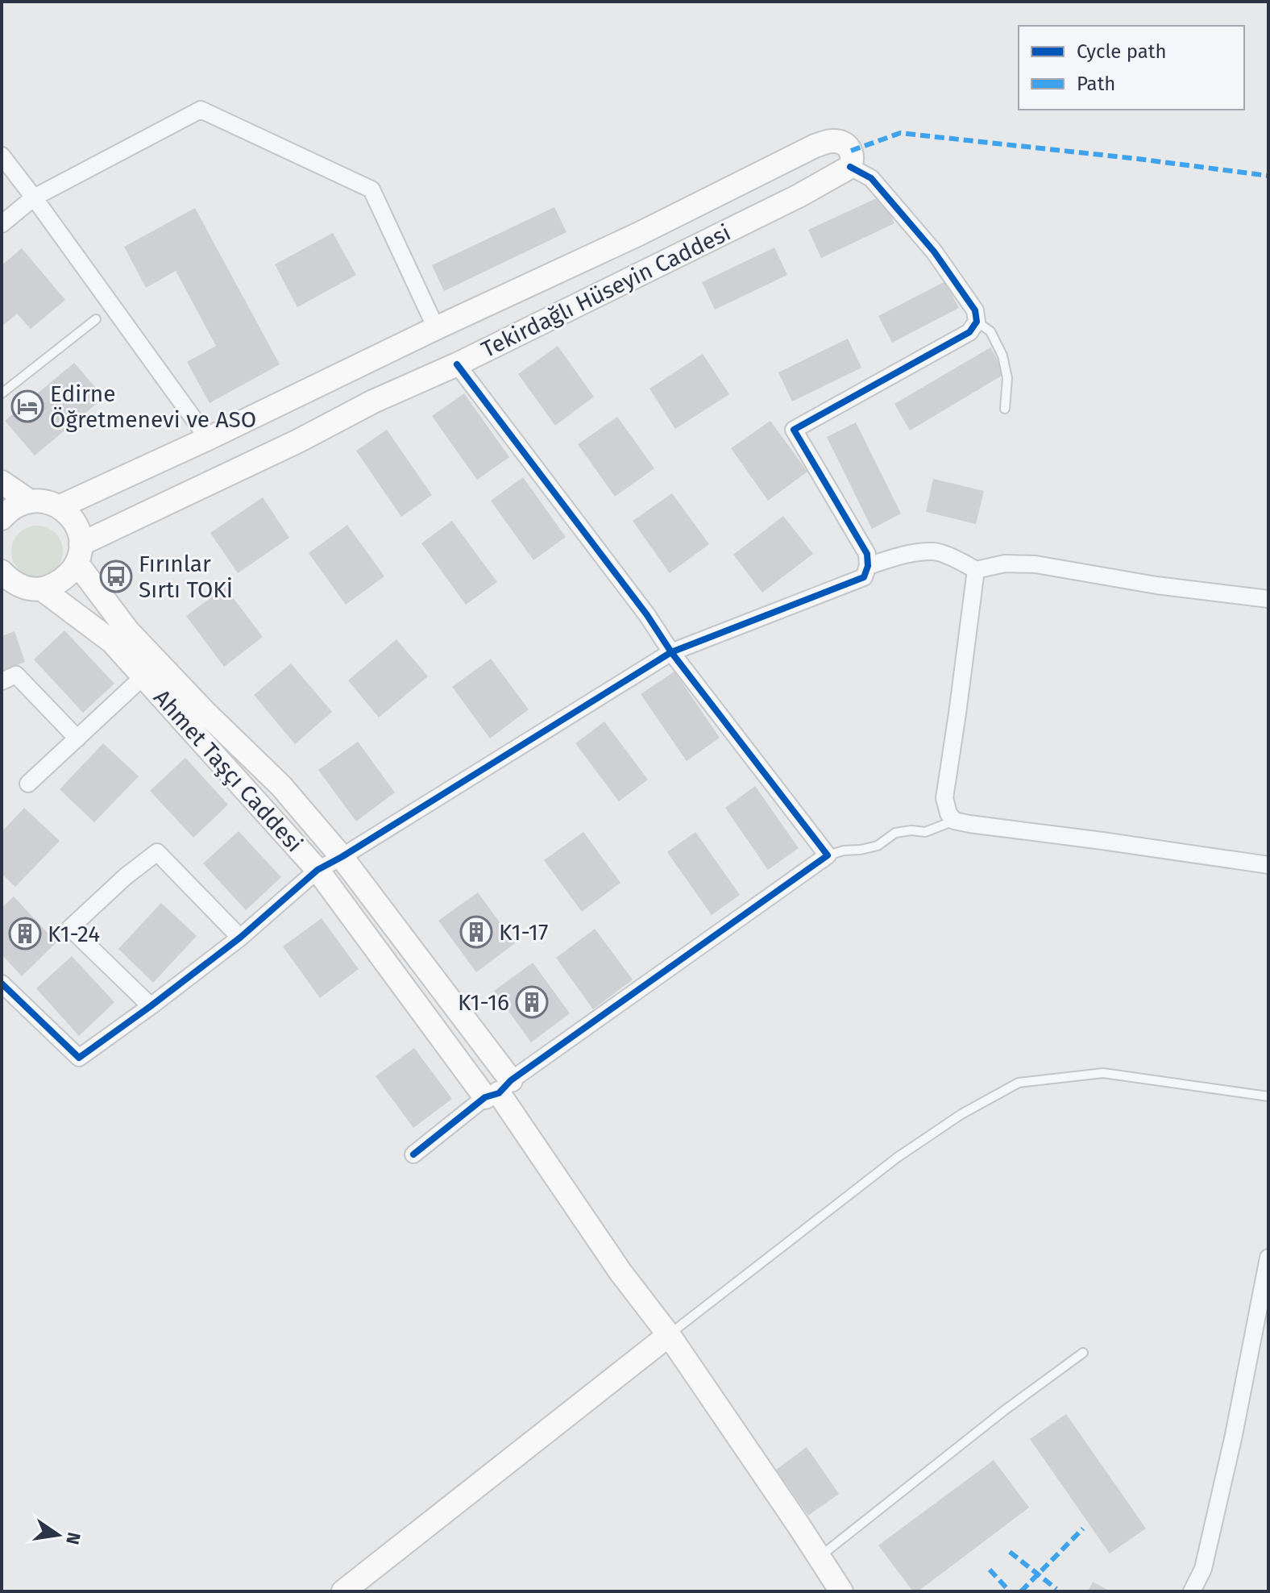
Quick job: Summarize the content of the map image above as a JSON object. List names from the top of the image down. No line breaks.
{"streets":{"main road":["Tekirdağlı Hüseyin Caddesi","Ahmet Taşçı Caddesi"]},"crossings":[["Tekirdağlı Hüseyin Caddesi","Ahmet Taşçı Caddesi"]],"places":{"hotel":["Edirne Öğretmenevi ve ASO"],"bus stop":["Fırınlar Sırtı TOKİ"],"building":["K1-17","K1-24","K1-16"]},"legend":["Cycle path","Path"],"north":"right"}
